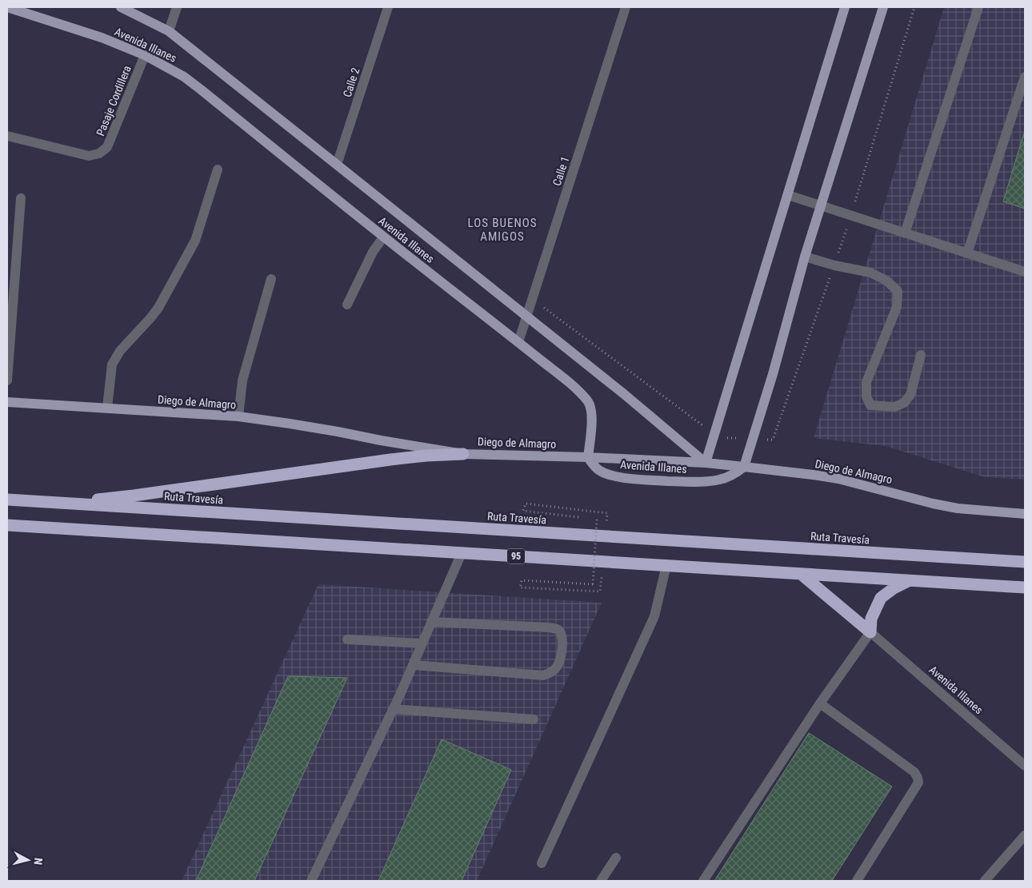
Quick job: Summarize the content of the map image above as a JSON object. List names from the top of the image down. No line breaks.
{"streets":{"highway":["Ruta Travesía","95"],"main road":["Avenida Illanes","Diego de Almagro"],"street":["Calle 2","Pasaje Cordillera","Calle 1"]},"crossings":[["Avenida Illanes","Calle 2"],["Avenida Illanes","Pasaje Cordillera"],["Avenida Illanes","Calle 1"],["Avenida Illanes","Diego de Almagro"]],"districts":["LOS BUENOS AMIGOS"],"north":"right"}
